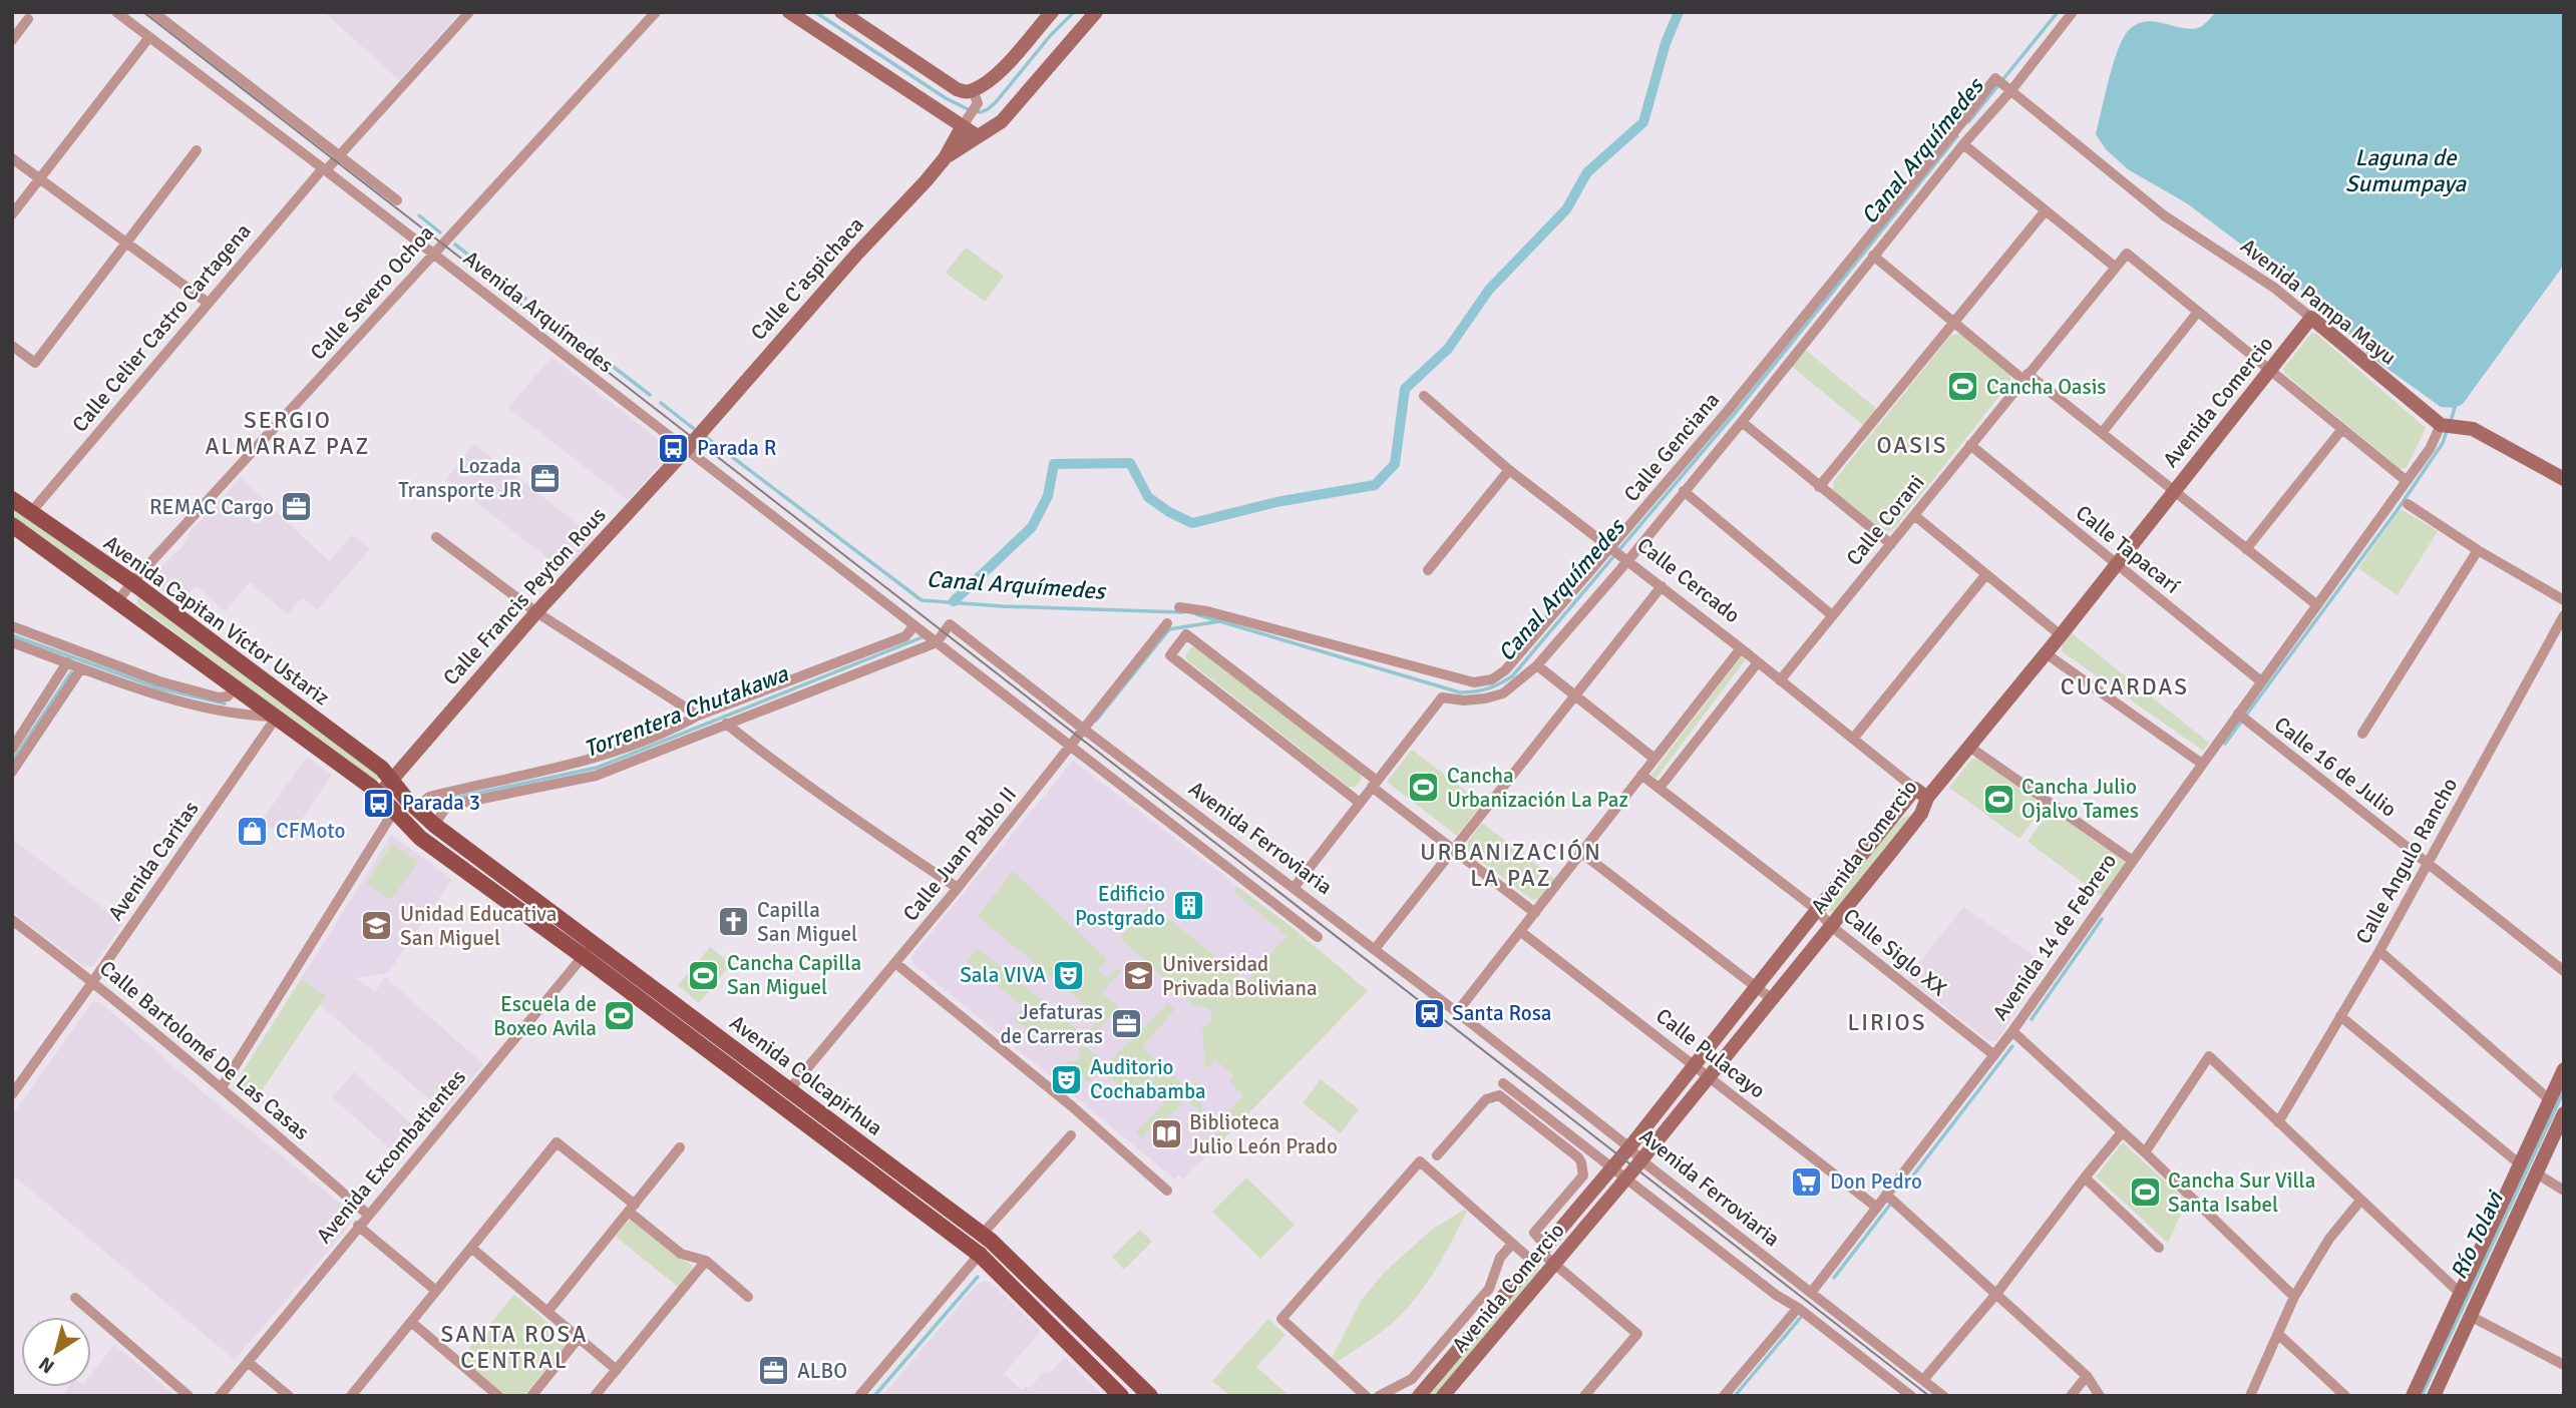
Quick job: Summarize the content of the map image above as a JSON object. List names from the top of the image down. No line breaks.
{"streets":{"main road":["Avenida Capitan Víctor Ustariz","Avenida Colcapirhua"],"street":["Calle C'aspichaca","Calle Severo Ochoa","Avenida Pampa Mayu","Avenida Arquímedes","Calle Celier Castro Cartagena","Avenida Comercio","Calle Genciana","Calle Corani","Calle Tapacarí","Calle Cercado","Calle Francis Peyton Rous","Calle 16 de Julio","Avenida Ferroviaria","Calle Juan Pablo II","Avenida Caritas","Calle Angulo Rancho","Avenida 14 de Febrero","Calle Siglo XX","Calle Bartolomé De Las Casas","Calle Pulacayo","Avenida Excombatientes"]},"crossings":[["Calle C'aspichaca","Calle Francis Peyton Rous"],["Calle Severo Ochoa","Avenida Arquímedes"],["Calle Severo Ochoa","Avenida Capitan Víctor Ustariz"],["Avenida Pampa Mayu","Avenida Comercio"],["Avenida Pampa Mayu","Calle Genciana"],["Avenida Pampa Mayu","Avenida 14 de Febrero"],["Avenida Arquímedes","Calle Celier Castro Cartagena"],["Avenida Arquímedes","Calle Francis Peyton Rous"],["Avenida Arquímedes","Avenida Ferroviaria"],["Calle Celier Castro Cartagena","Avenida Capitan Víctor Ustariz"],["Avenida Comercio","Calle Tapacarí"],["Avenida Comercio","Calle Cercado"],["Avenida Comercio","Avenida Ferroviaria"],["Avenida Comercio","Calle Siglo XX"],["Avenida Comercio","Calle Pulacayo"],["Calle Genciana","Calle Cercado"],["Calle Corani","Calle Tapacarí"],["Calle Corani","Calle Cercado"],["Calle Tapacarí","Avenida 14 de Febrero"],["Calle Francis Peyton Rous","Avenida Capitan Víctor Ustariz"],["Calle Francis Peyton Rous","Avenida Colcapirhua"],["Avenida Capitan Víctor Ustariz","Avenida Caritas"],["Avenida Capitan Víctor Ustariz","Avenida Colcapirhua"],["Calle 16 de Julio","Calle Angulo Rancho"],["Calle 16 de Julio","Avenida 14 de Febrero"],["Avenida Ferroviaria","Calle Juan Pablo II"],["Avenida Ferroviaria","Avenida 14 de Febrero"],["Calle Juan Pablo II","Avenida Colcapirhua"],["Avenida Caritas","Calle Bartolomé De Las Casas"],["Avenida 14 de Febrero","Calle Siglo XX"],["Avenida 14 de Febrero","Calle Pulacayo"],["Calle Bartolomé De Las Casas","Avenida Excombatientes"],["Avenida Colcapirhua","Avenida Excombatientes"]],"districts":["SERGIO ALMARAZ PAZ","OASIS","CUCARDAS","URBANIZACIÓN LA PAZ","LIRIOS","SANTA ROSA CENTRAL"],"water":["Canal Arquímedes","Laguna de Sumumpaya","Torrentera Chutakawa","Río Tolavi"],"places":{"sports":["Cancha Oasis","Cancha Urbanización La Paz","Cancha Julio Ojalvo Tames","Cancha Capilla San Miguel","Escuela de Boxeo Avila","Cancha Sur Villa Santa Isabel"],"bus stop":["Parada R","Parada 3"],"office":["Lozada Transporte JR","REMAC Cargo","Jefaturas de Carreras","ALBO"],"shop":["CFMoto"],"building":["Edificio Postgrado"],"church":["Capilla San Miguel"],"school or university":["Unidad Educativa San Miguel","Universidad Privada Boliviana"],"theatre":["Sala VIVA","Auditorio Cochabamba"],"station":["Santa Rosa"],"library":["Biblioteca Julio León Prado"],"supermarket":["Don Pedro"]},"north":"bottom left"}
